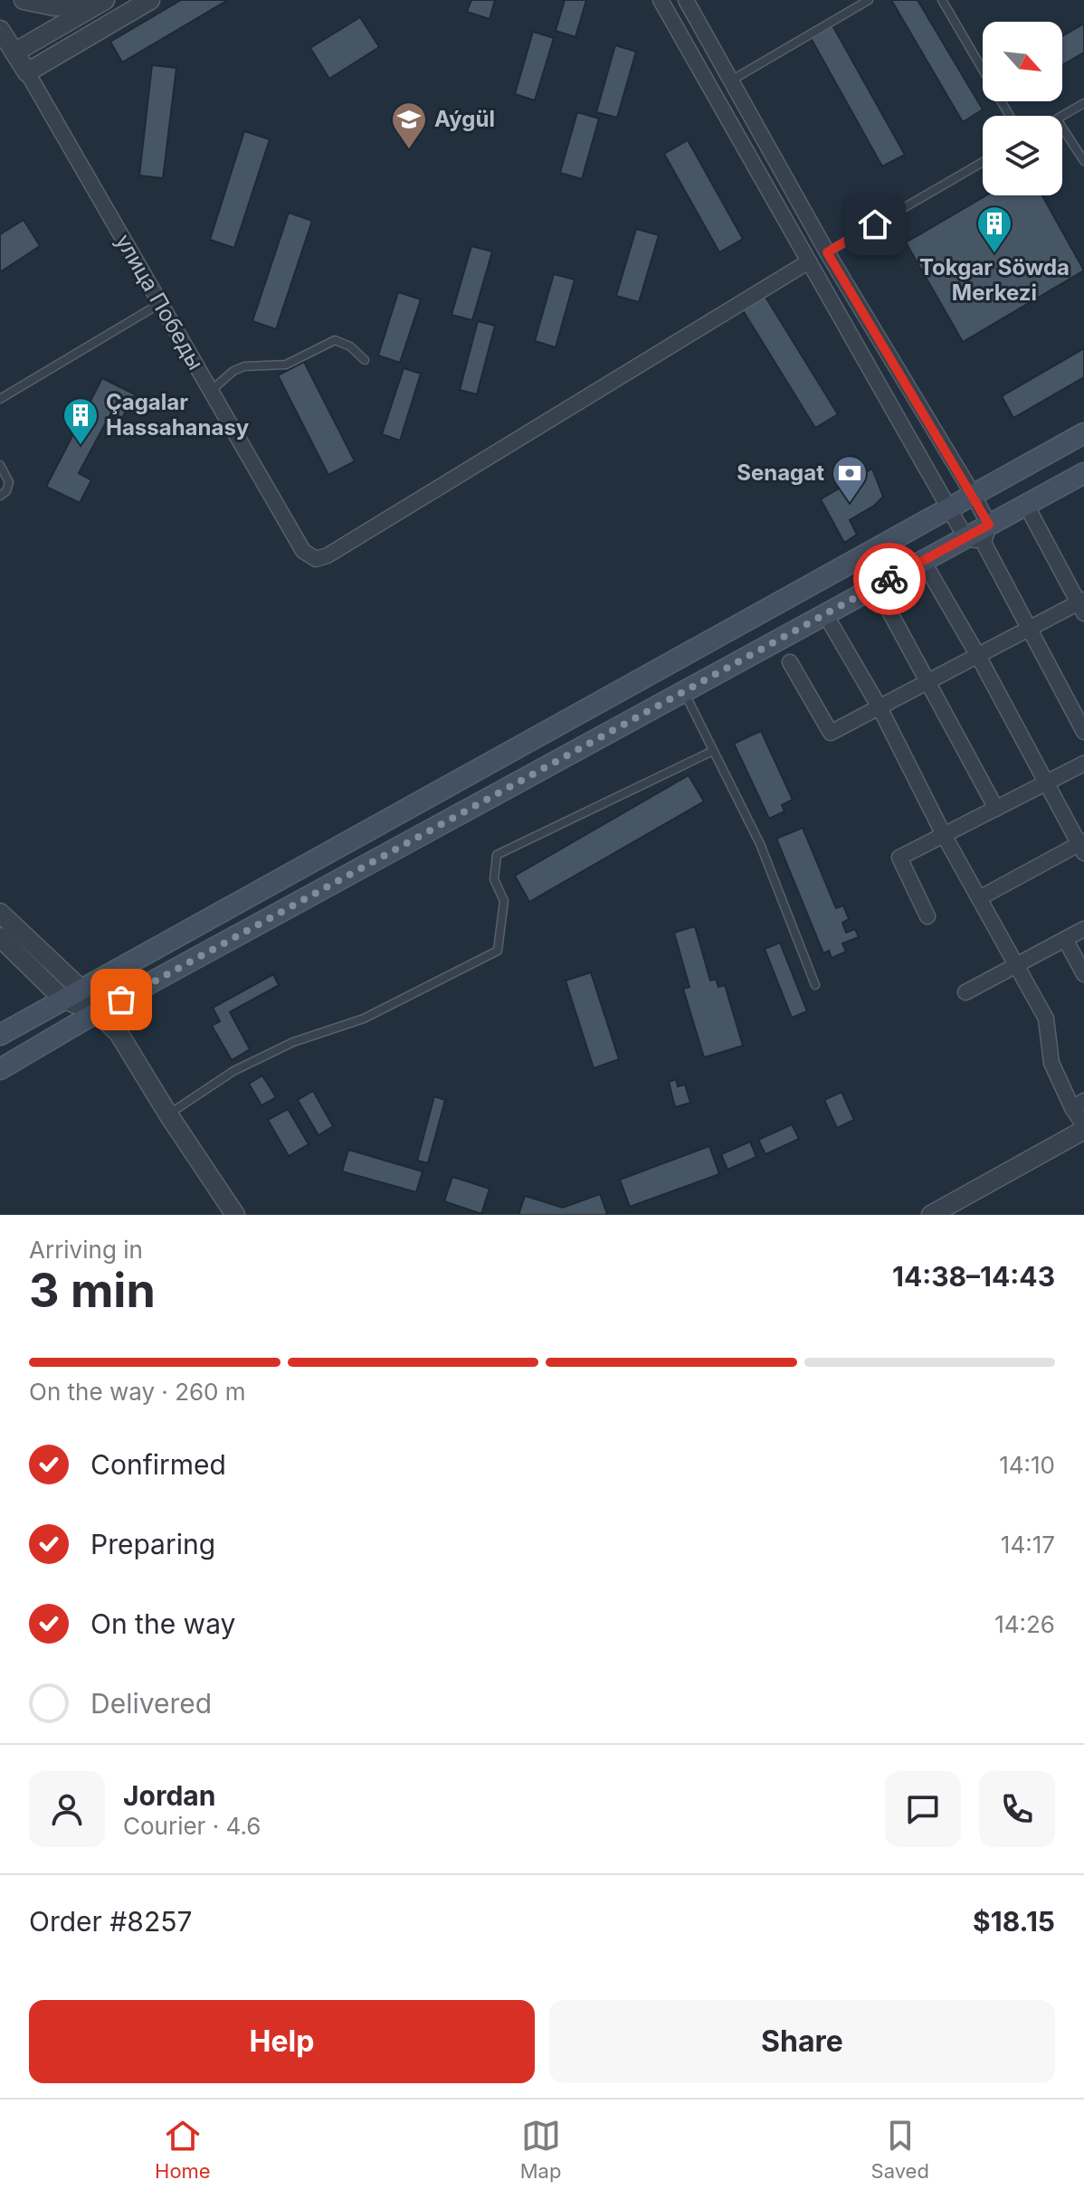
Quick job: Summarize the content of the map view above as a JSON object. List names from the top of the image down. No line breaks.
{"streets":{"street":["улица Победы"]},"places":{"school or university":["Aýgül"],"building":["Tokgar Söwda Merkezi","Çagalar Hassahanasy"],"bank":["Senagat"]},"north":"bottom right","page":{"heading":["3 min","Arriving in","14:38–14:43"],"panel":["Jordan","Courier · 4.6","Order #8257","$18.15"],"bar":"On the way · 260 m","list":[["Confirmed","14:10"],["Preparing","14:17"],["On the way","14:26"],"Delivered"],"buttons":["Help","Share"],"tabs":["Home","Map","Saved"]}}
